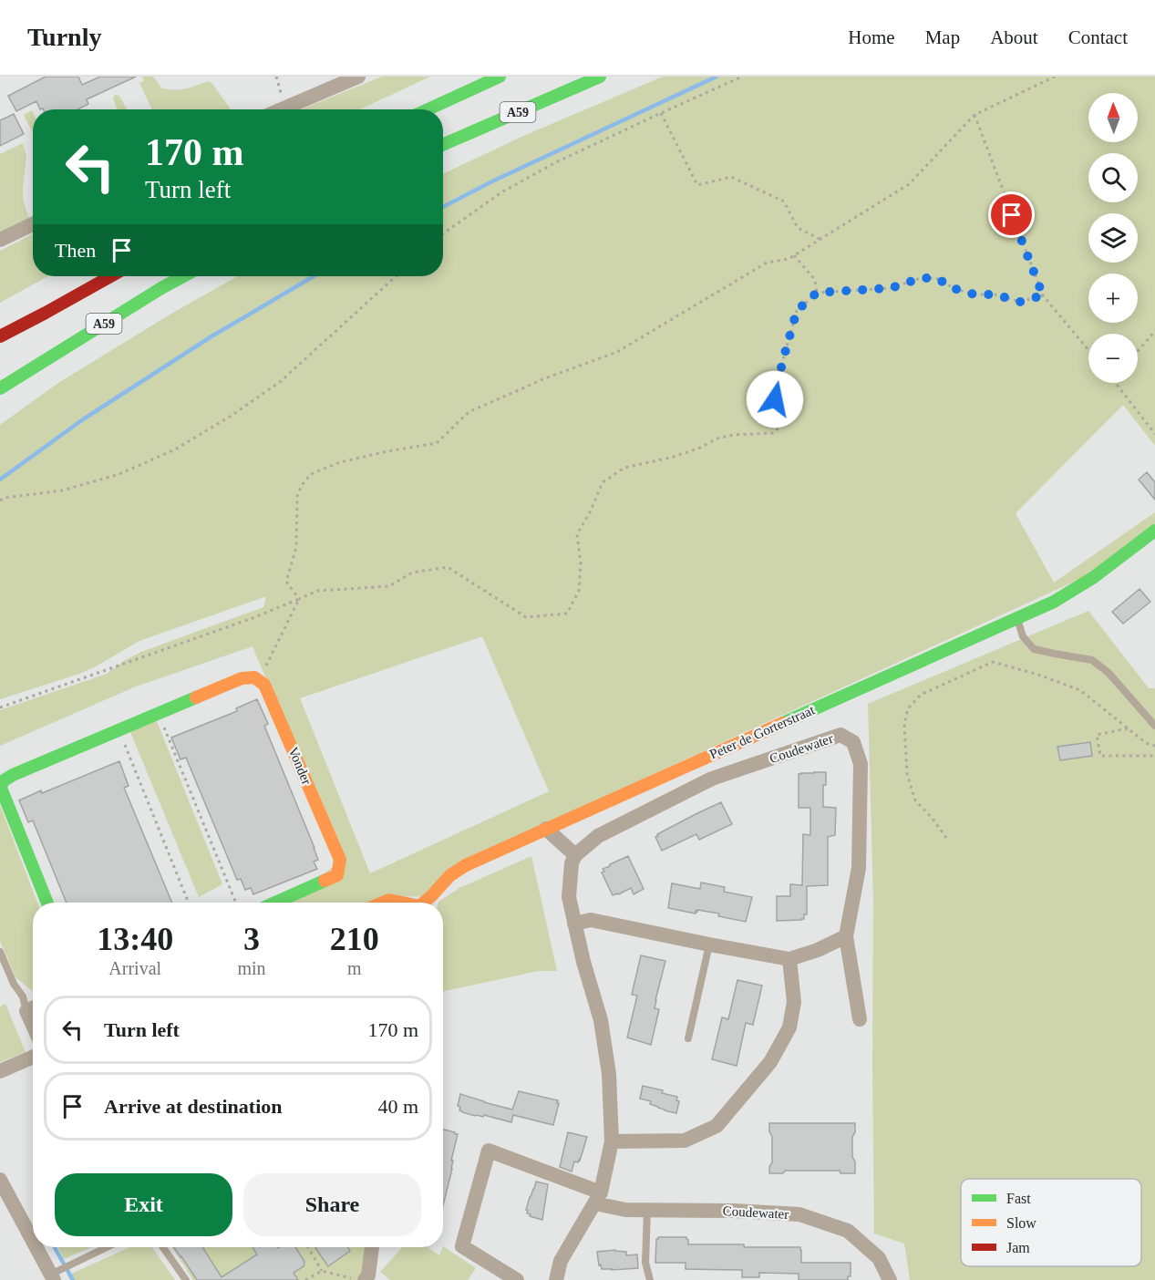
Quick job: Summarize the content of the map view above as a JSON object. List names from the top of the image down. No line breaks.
{"streets":{"main road":["A59","Peter de Gorterstraat","Vonder"],"street":["Coudewater"]},"legend":["Fast","Slow","Jam"],"north":"top","page":{"header":"Turnly","nav":["Home","Map","About","Contact"],"map_buttons":["+","−"],"turn":["170 m","Turn left"],"then":"Then","eta":["13:40","Arrival","3","min","210","m"],"list":[{"name":"Turn left","value":"170 m"},{"name":"Arrive at destination","value":"40 m"}],"buttons":["Exit","Share"]}}
